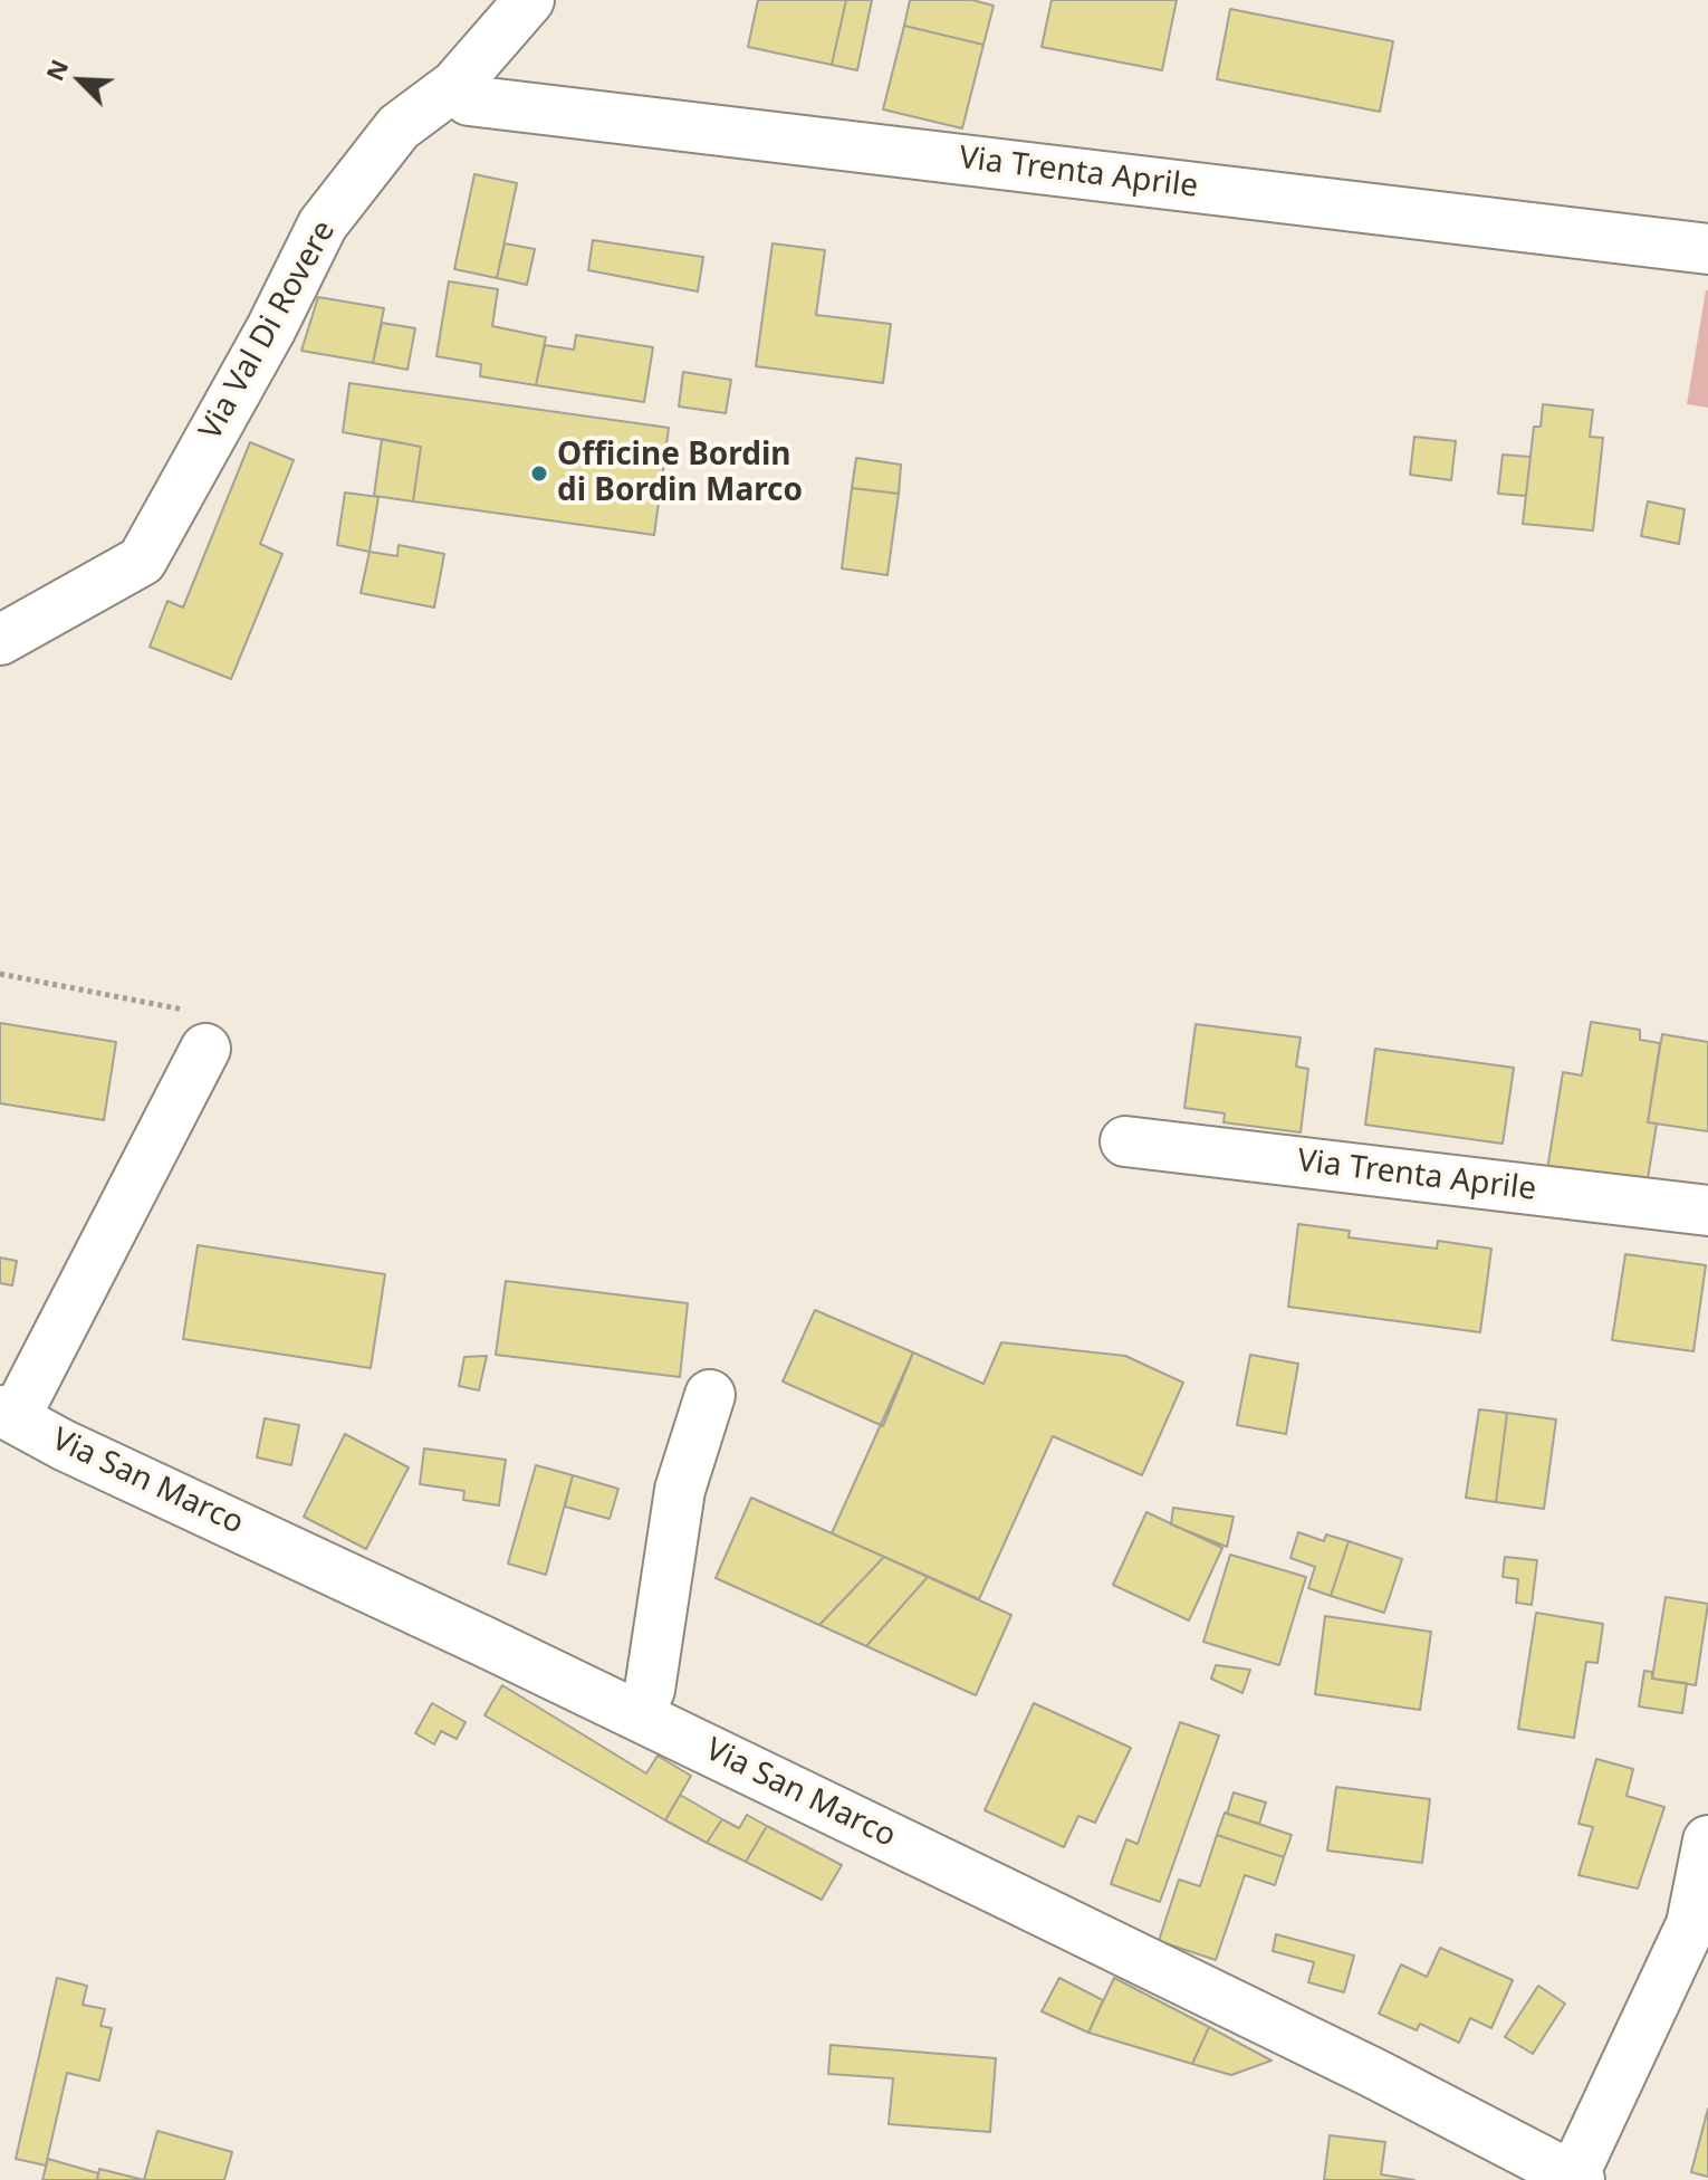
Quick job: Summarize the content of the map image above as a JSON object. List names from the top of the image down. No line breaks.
{"streets":{"street":["Via Trenta Aprile","Via Val Di Rovere","Via San Marco"]},"crossings":[["Via Trenta Aprile","Via Val Di Rovere"]],"places":["Officine Bordin di Bordin Marco"],"north":"top left"}
